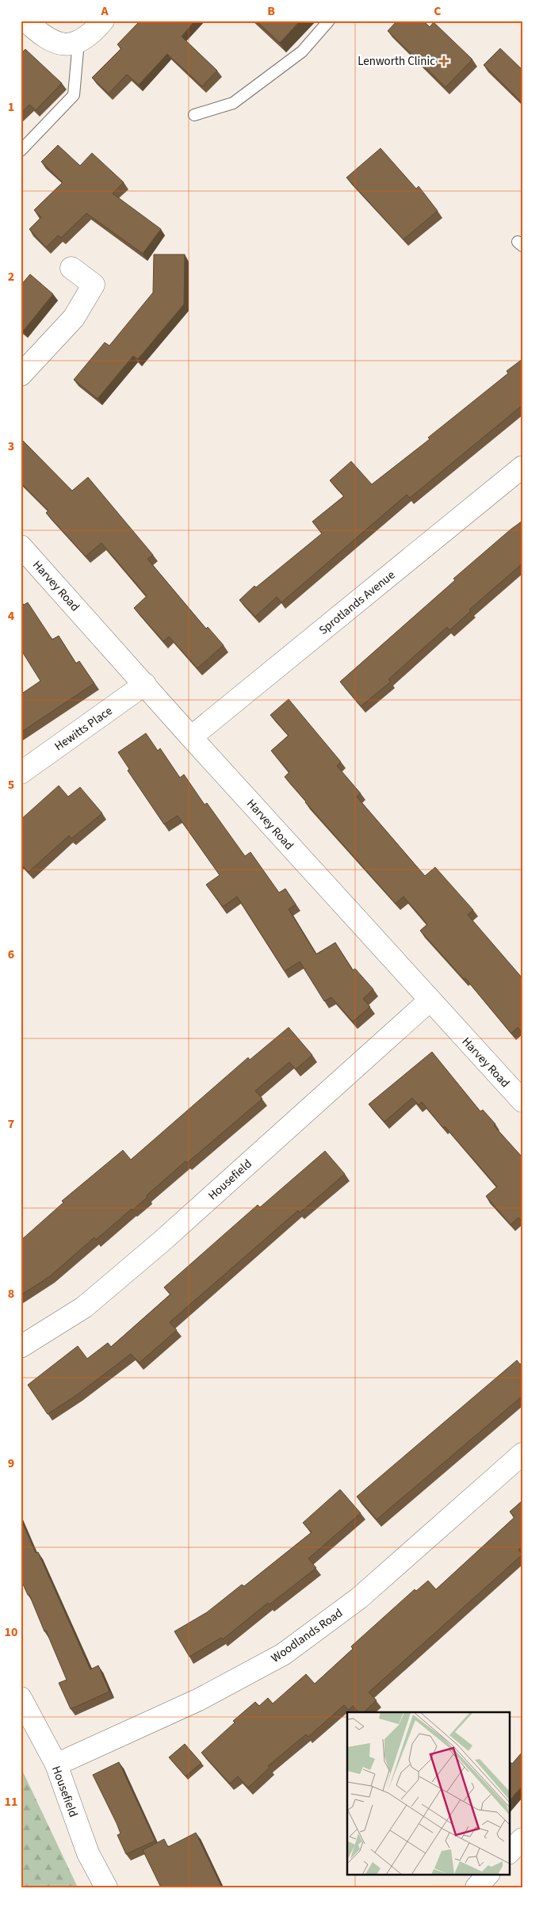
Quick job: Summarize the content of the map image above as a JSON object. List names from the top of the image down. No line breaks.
{"streets":{"street":["Harvey Road","Sprotlands Avenue","Hewitts Place","Housefield","Woodlands Road"]},"crossings":[["Harvey Road","Sprotlands Avenue"],["Harvey Road","Hewitts Place"],["Harvey Road","Housefield"],["Housefield","Woodlands Road"]],"places":{"health":["Lenworth Clinic"]},"grid":{"columns":["A","B","C"],"rows":["1","2","3","4","5","6","7","8","9","10","11"]}}
